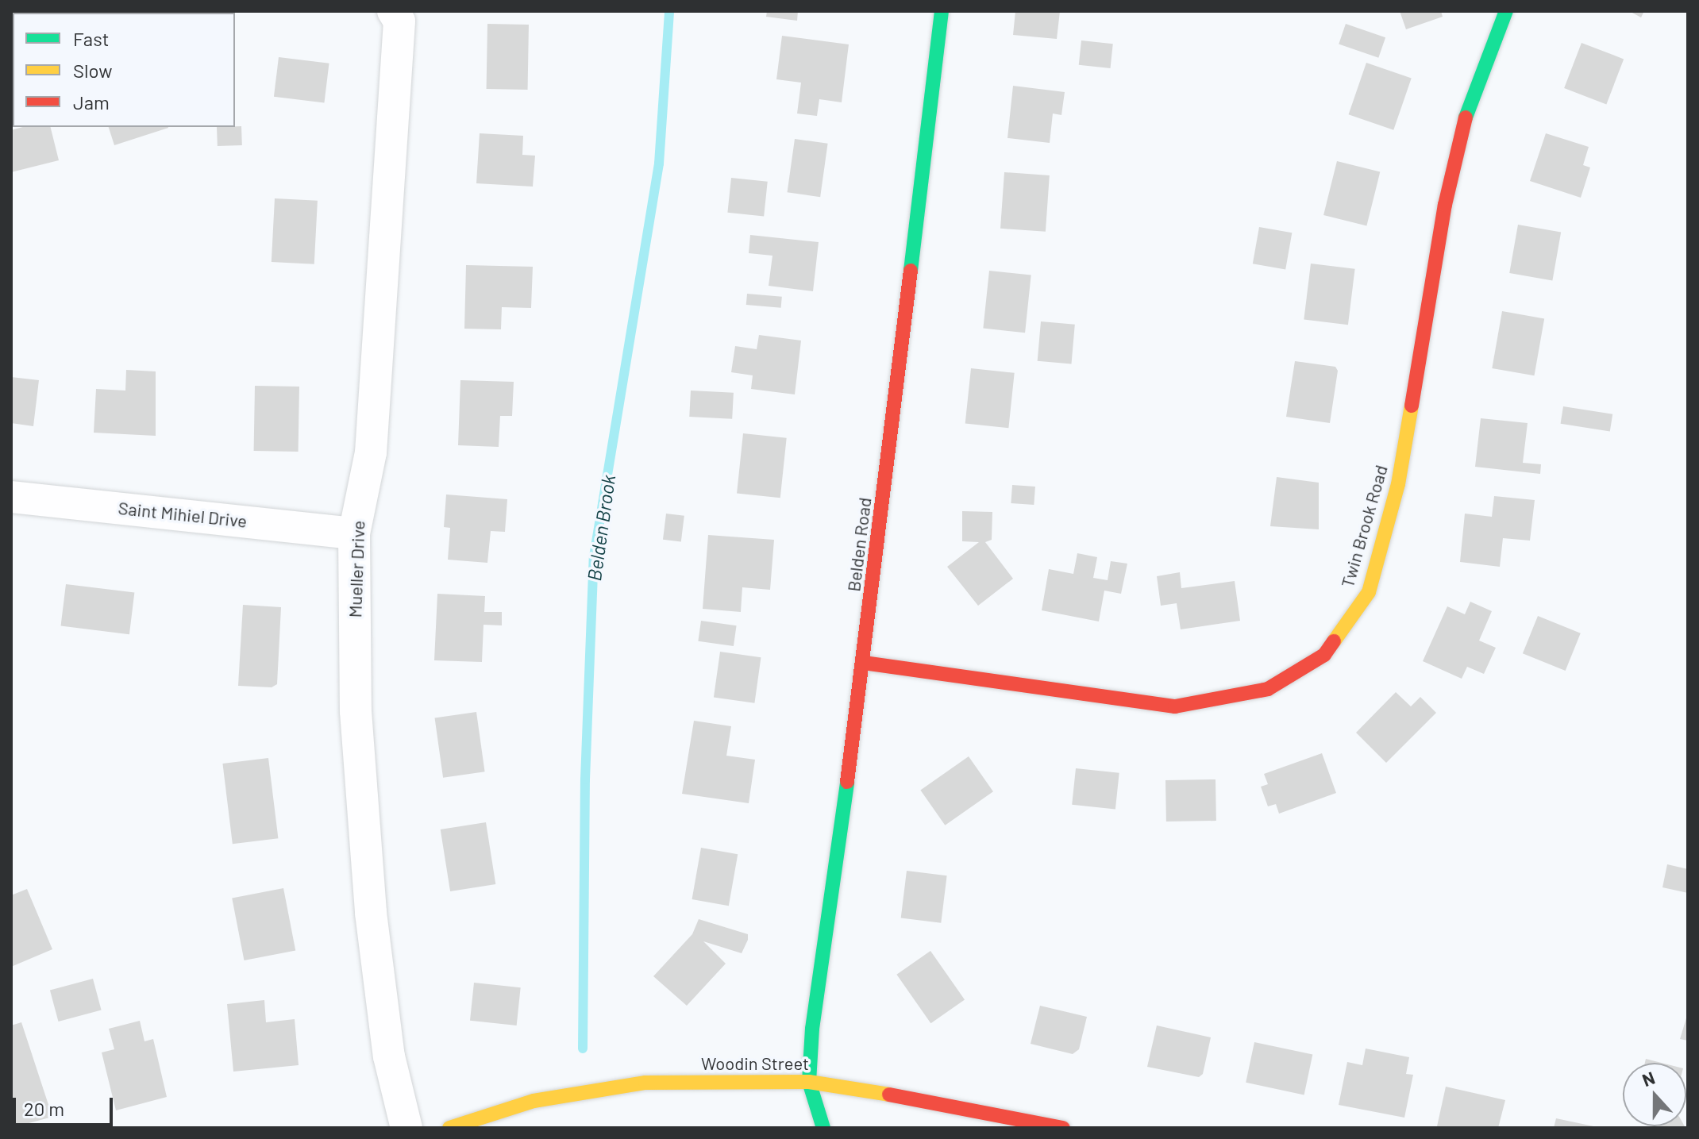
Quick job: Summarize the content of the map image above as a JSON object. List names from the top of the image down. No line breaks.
{"streets":{"street":["Saint Mihiel Drive","Twin Brook Road","Belden Road","Mueller Drive","Woodin Street"]},"crossings":[["Saint Mihiel Drive","Mueller Drive"],["Twin Brook Road","Belden Road"],["Belden Road","Woodin Street"]],"water":["Belden Brook"],"legend":["Fast","Slow","Jam"],"scale_bar":"20 m","north":"top"}
